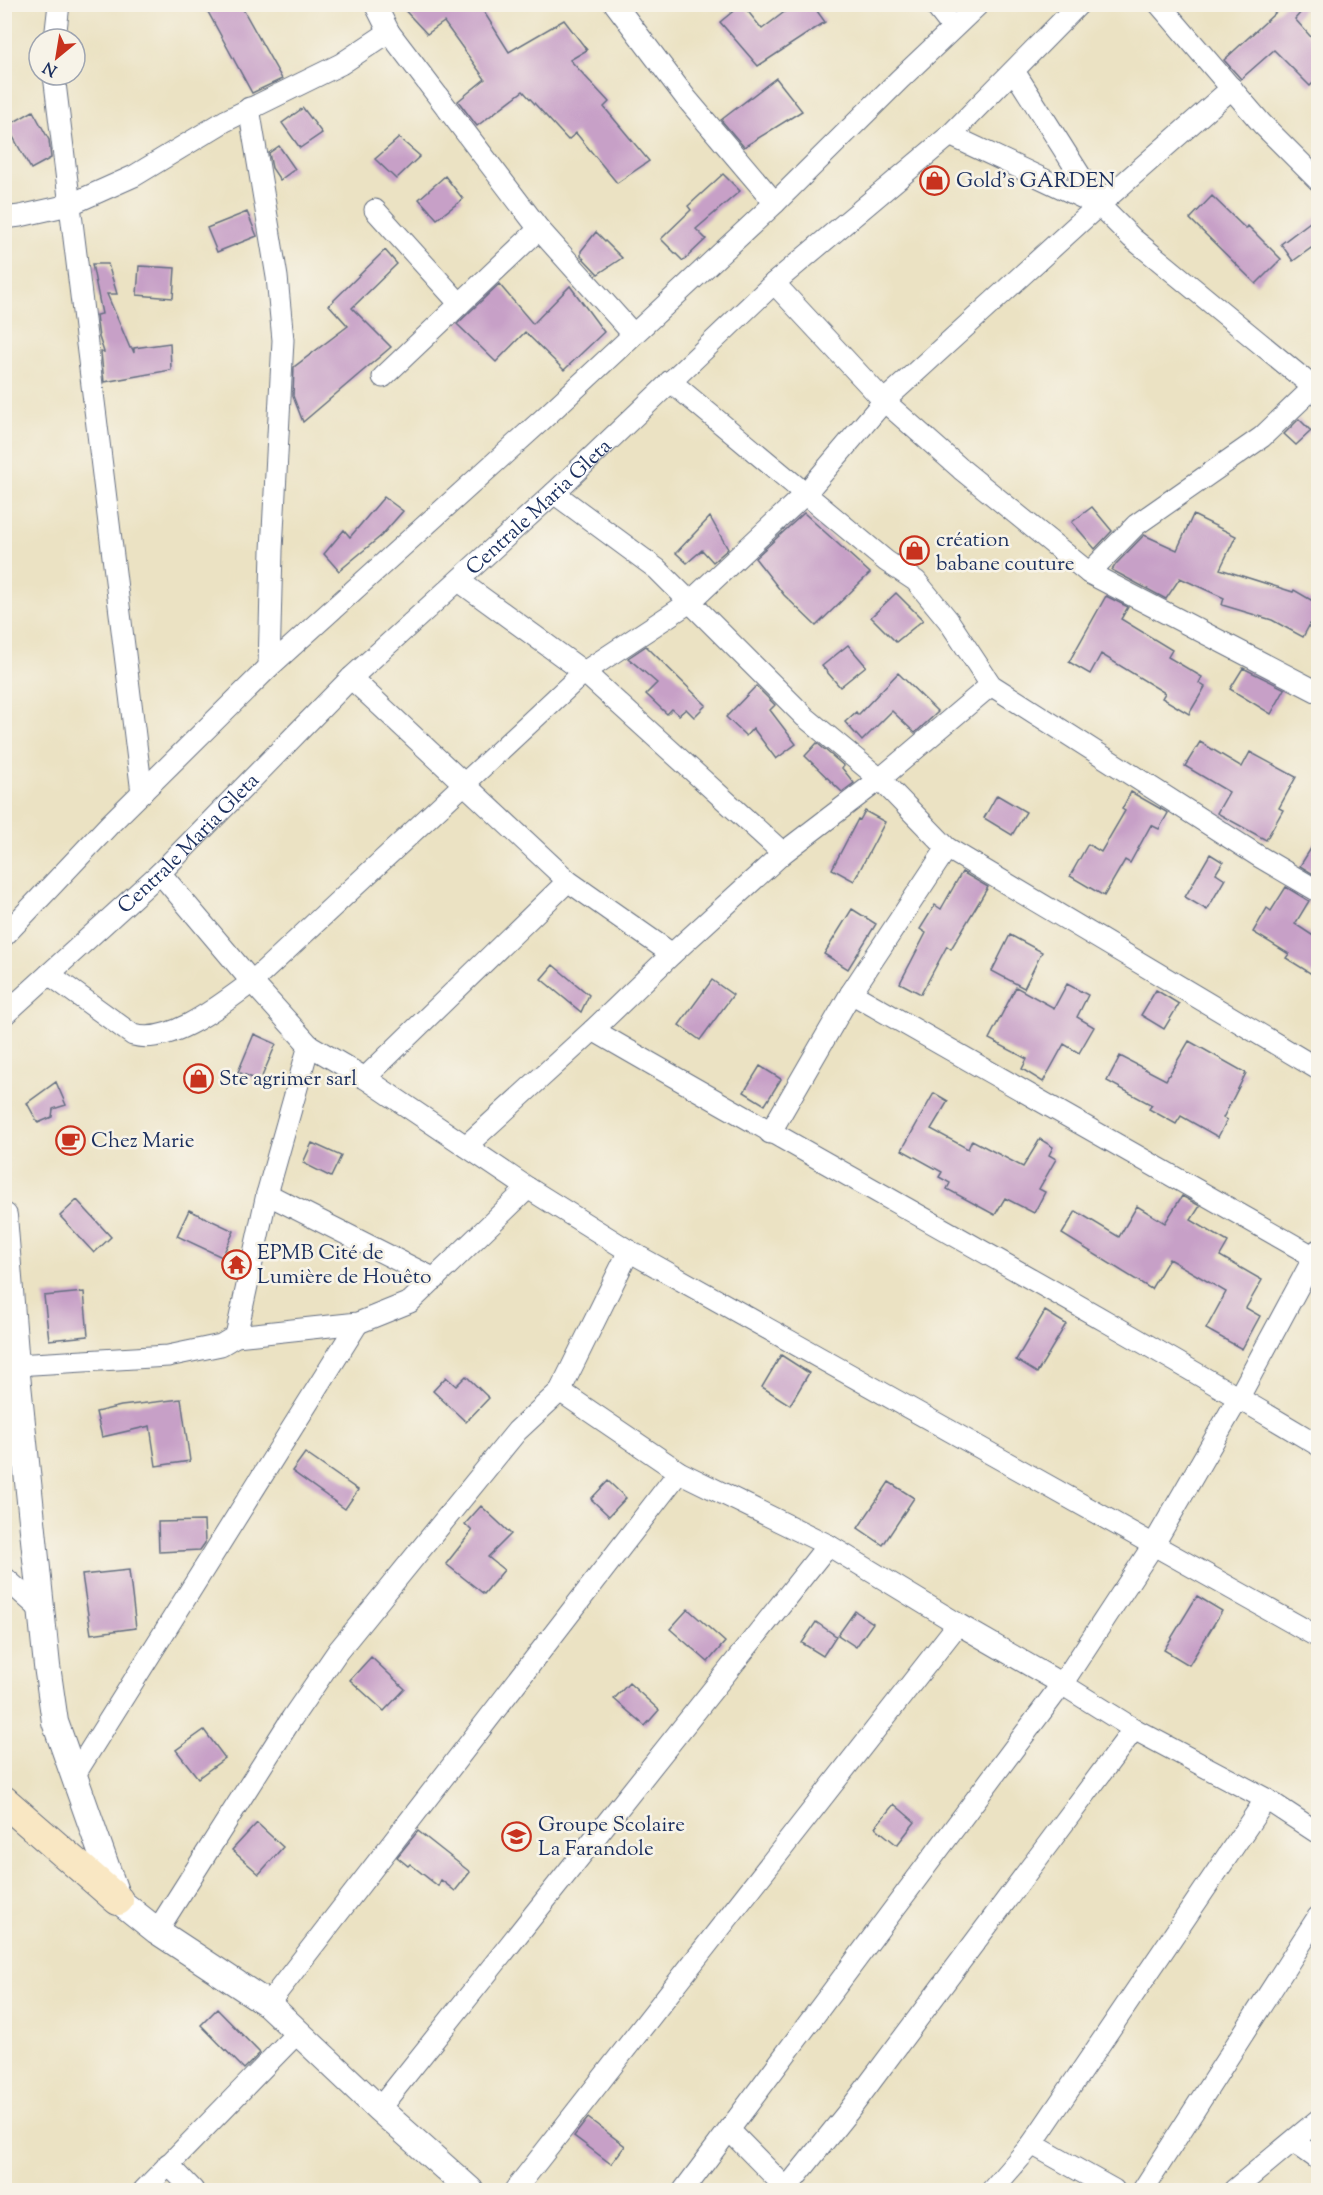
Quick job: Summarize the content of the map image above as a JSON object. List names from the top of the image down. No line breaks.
{"streets":{"street":["Centrale Maria Gleta"]},"places":{"shop":["Gold's GARDEN","création babane couture","Ste agrimer sarl"],"cafe":["Chez Marie"],"temple":["EPMB Cité de Lumière de Houêto"],"school or university":["Groupe Scolaire La Farandole"]},"north":"bottom left"}
